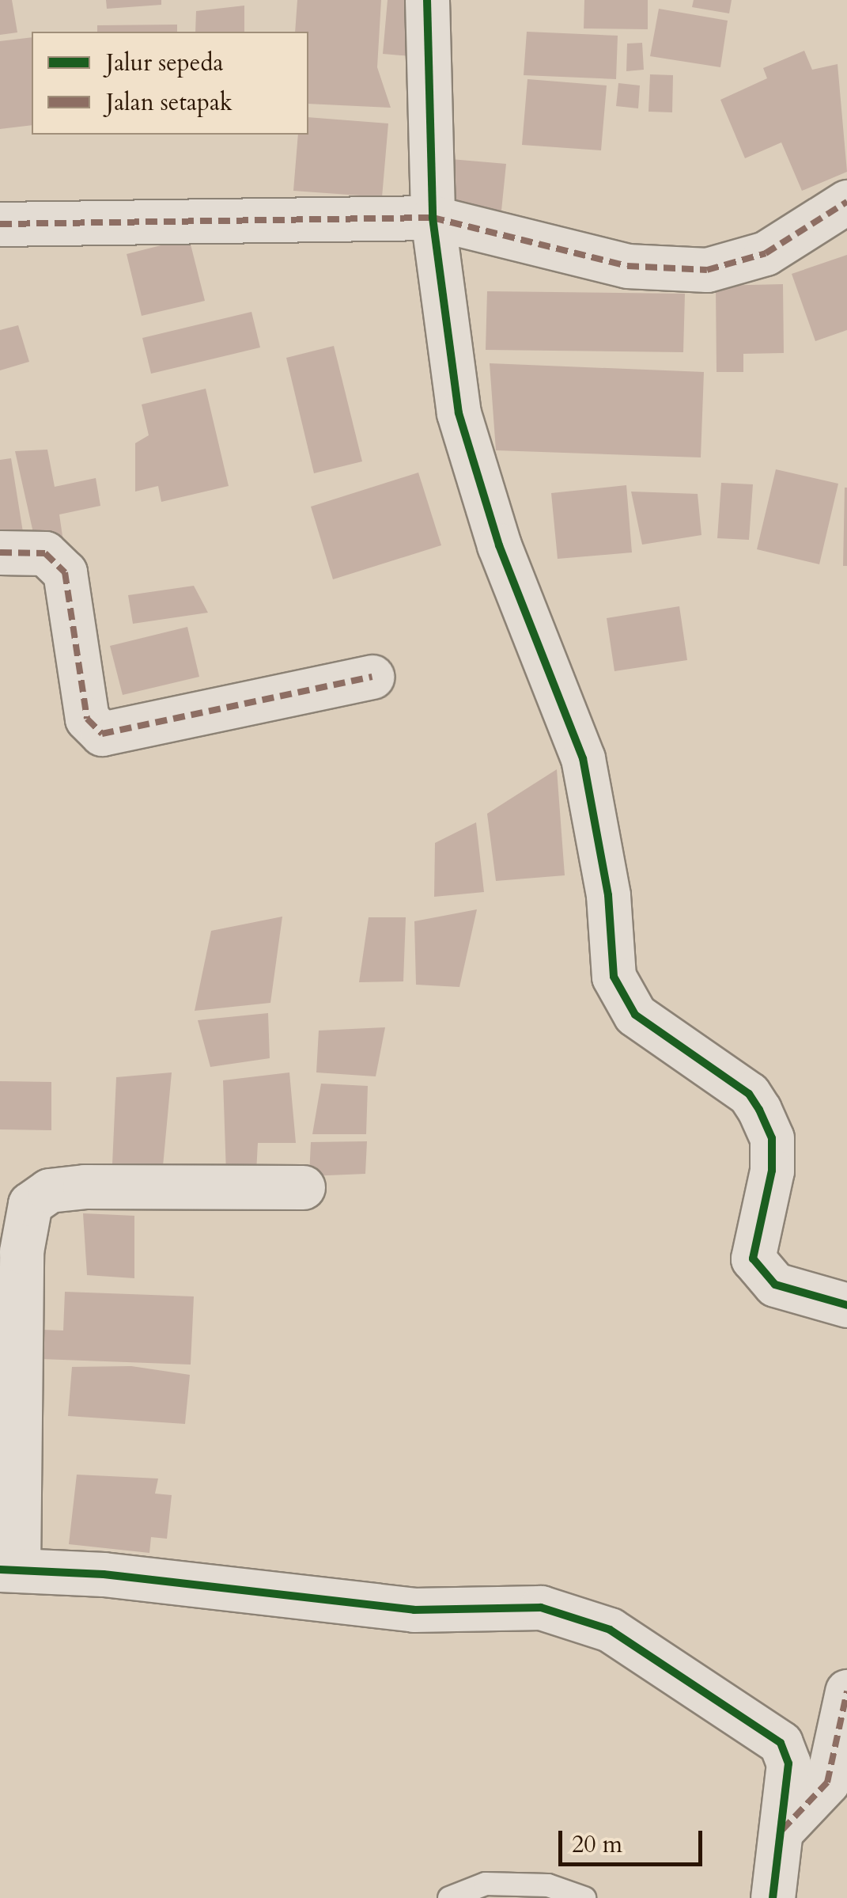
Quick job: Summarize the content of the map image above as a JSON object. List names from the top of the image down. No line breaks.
{"legend":["Jalur sepeda","Jalan setapak"],"scale_bar":"20 m"}
